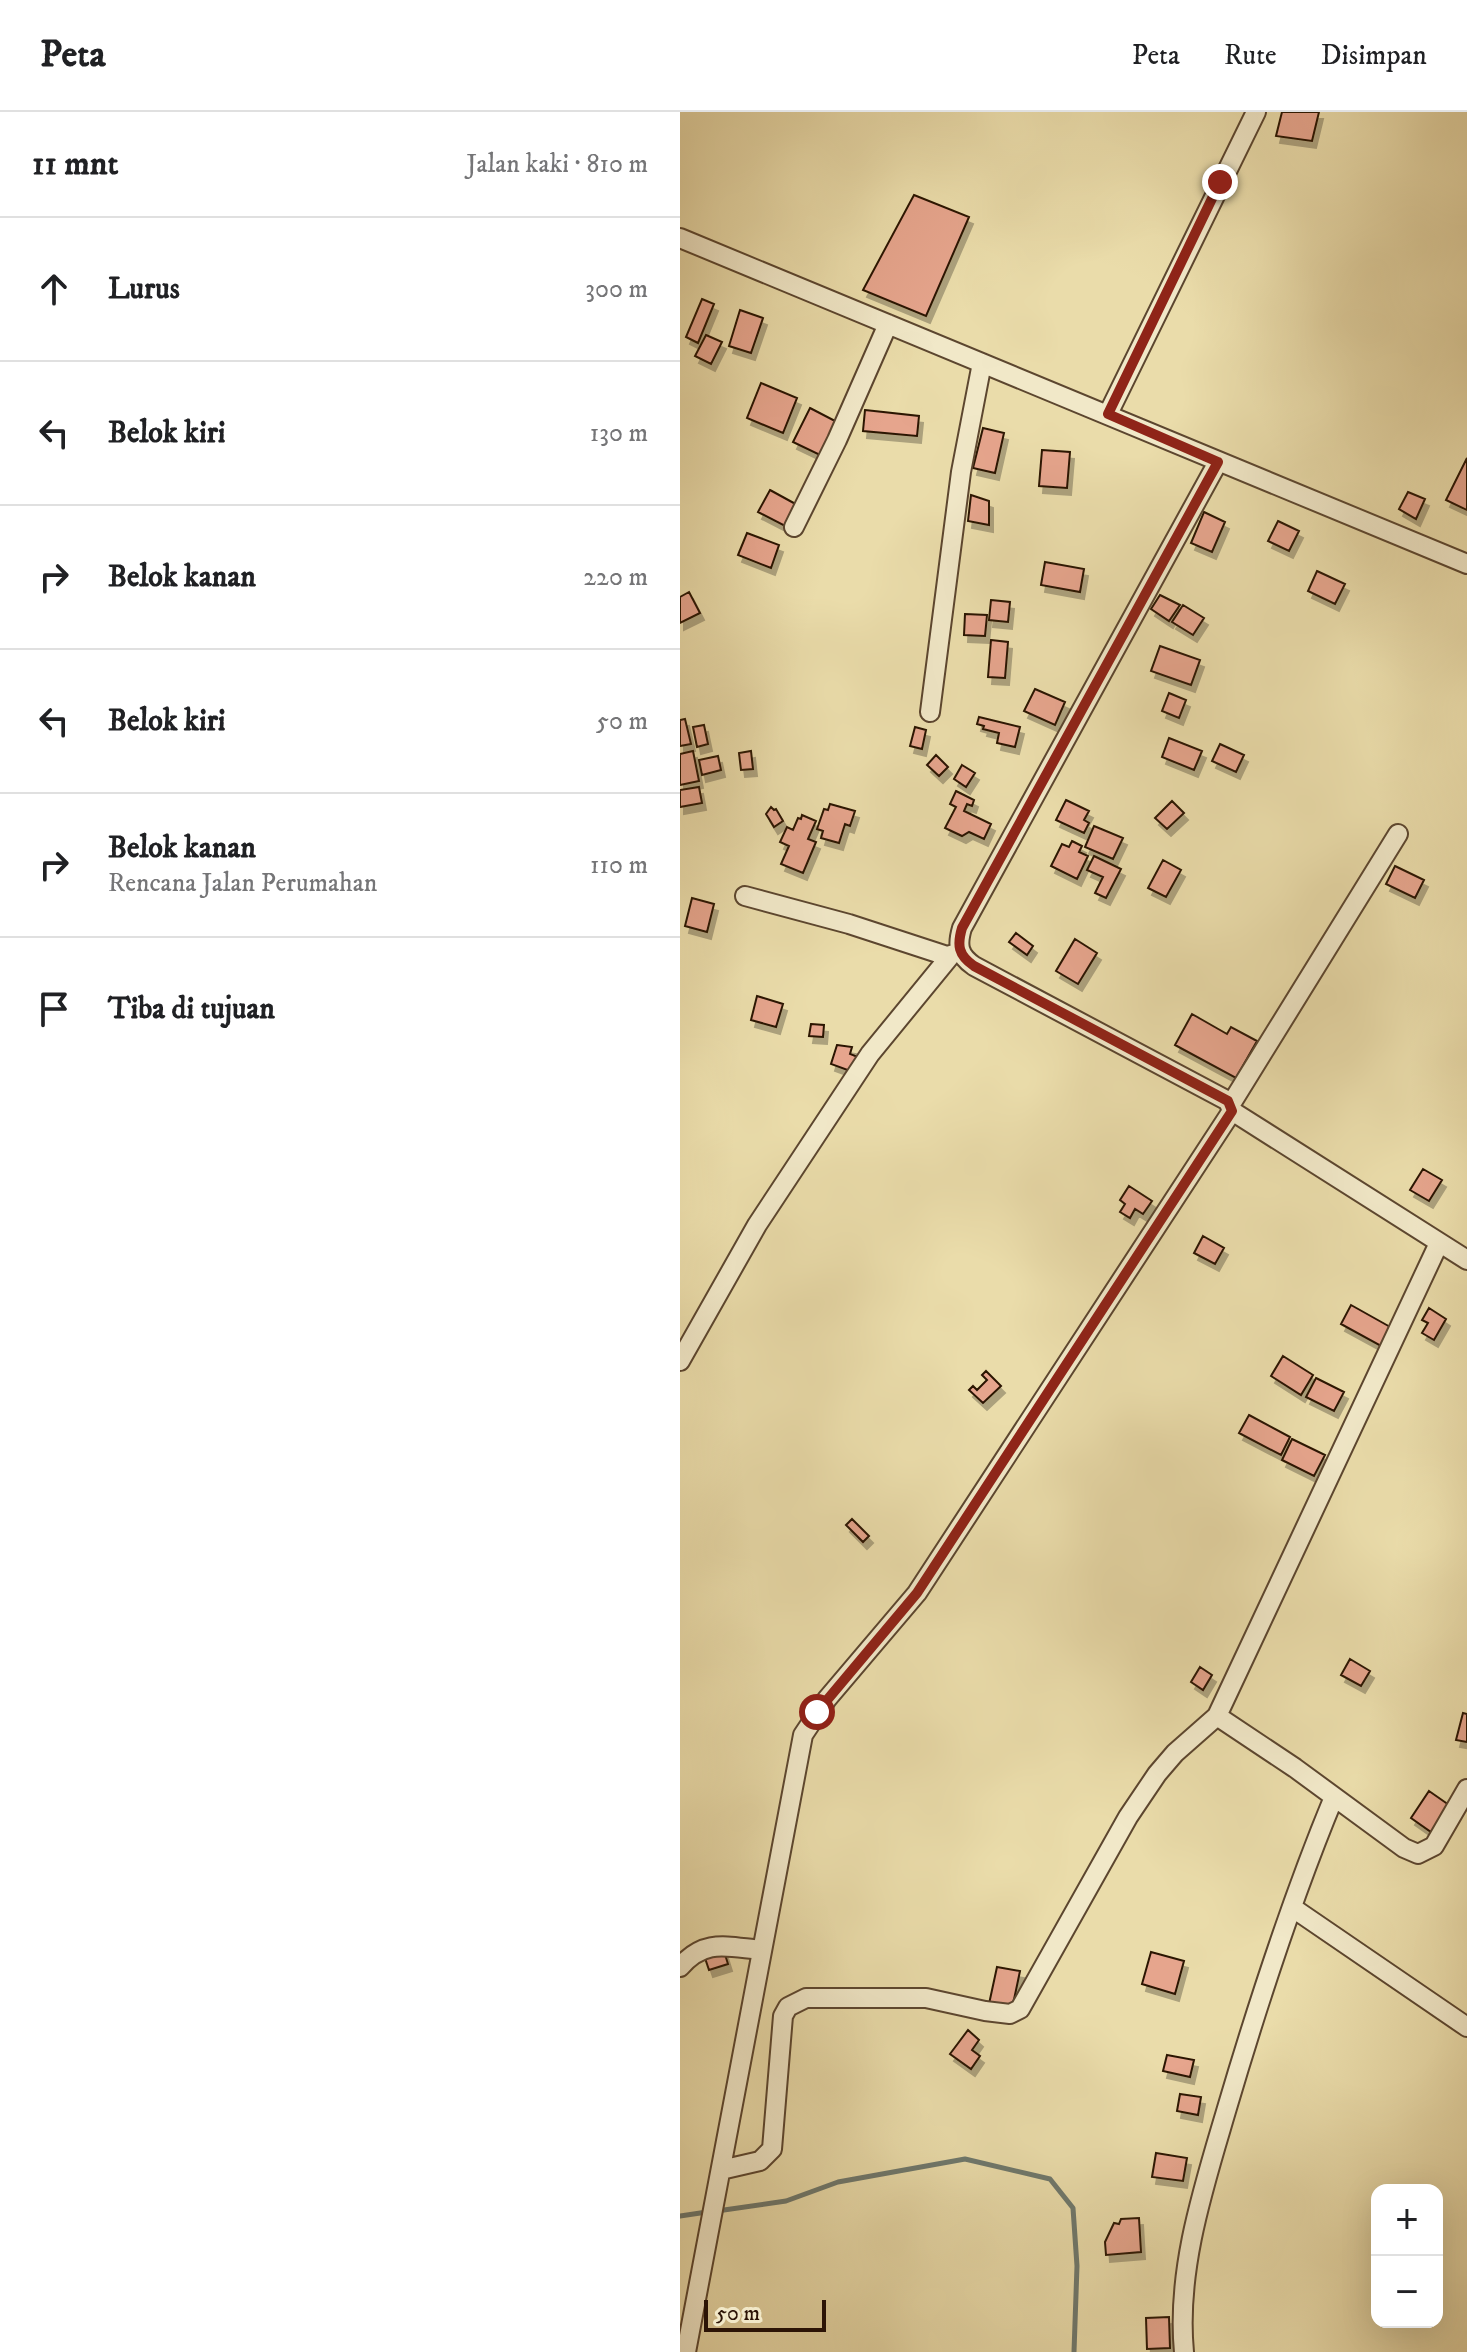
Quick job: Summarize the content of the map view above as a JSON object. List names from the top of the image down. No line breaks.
{"scale_bar":"50 m","page":{"header":"Peta","nav":["Peta","Rute","Disimpan"],"heading":["11 mnt","Jalan kaki · 810 m"],"list":[["Lurus","300 m"],["Belok kiri","130 m"],["Belok kanan","220 m"],["Belok kiri","50 m"],["Belok kanan","Rencana Jalan Perumahan","110 m"],"Tiba di tujuan"],"map_buttons":["+","−"],"scale":"50 m"}}
